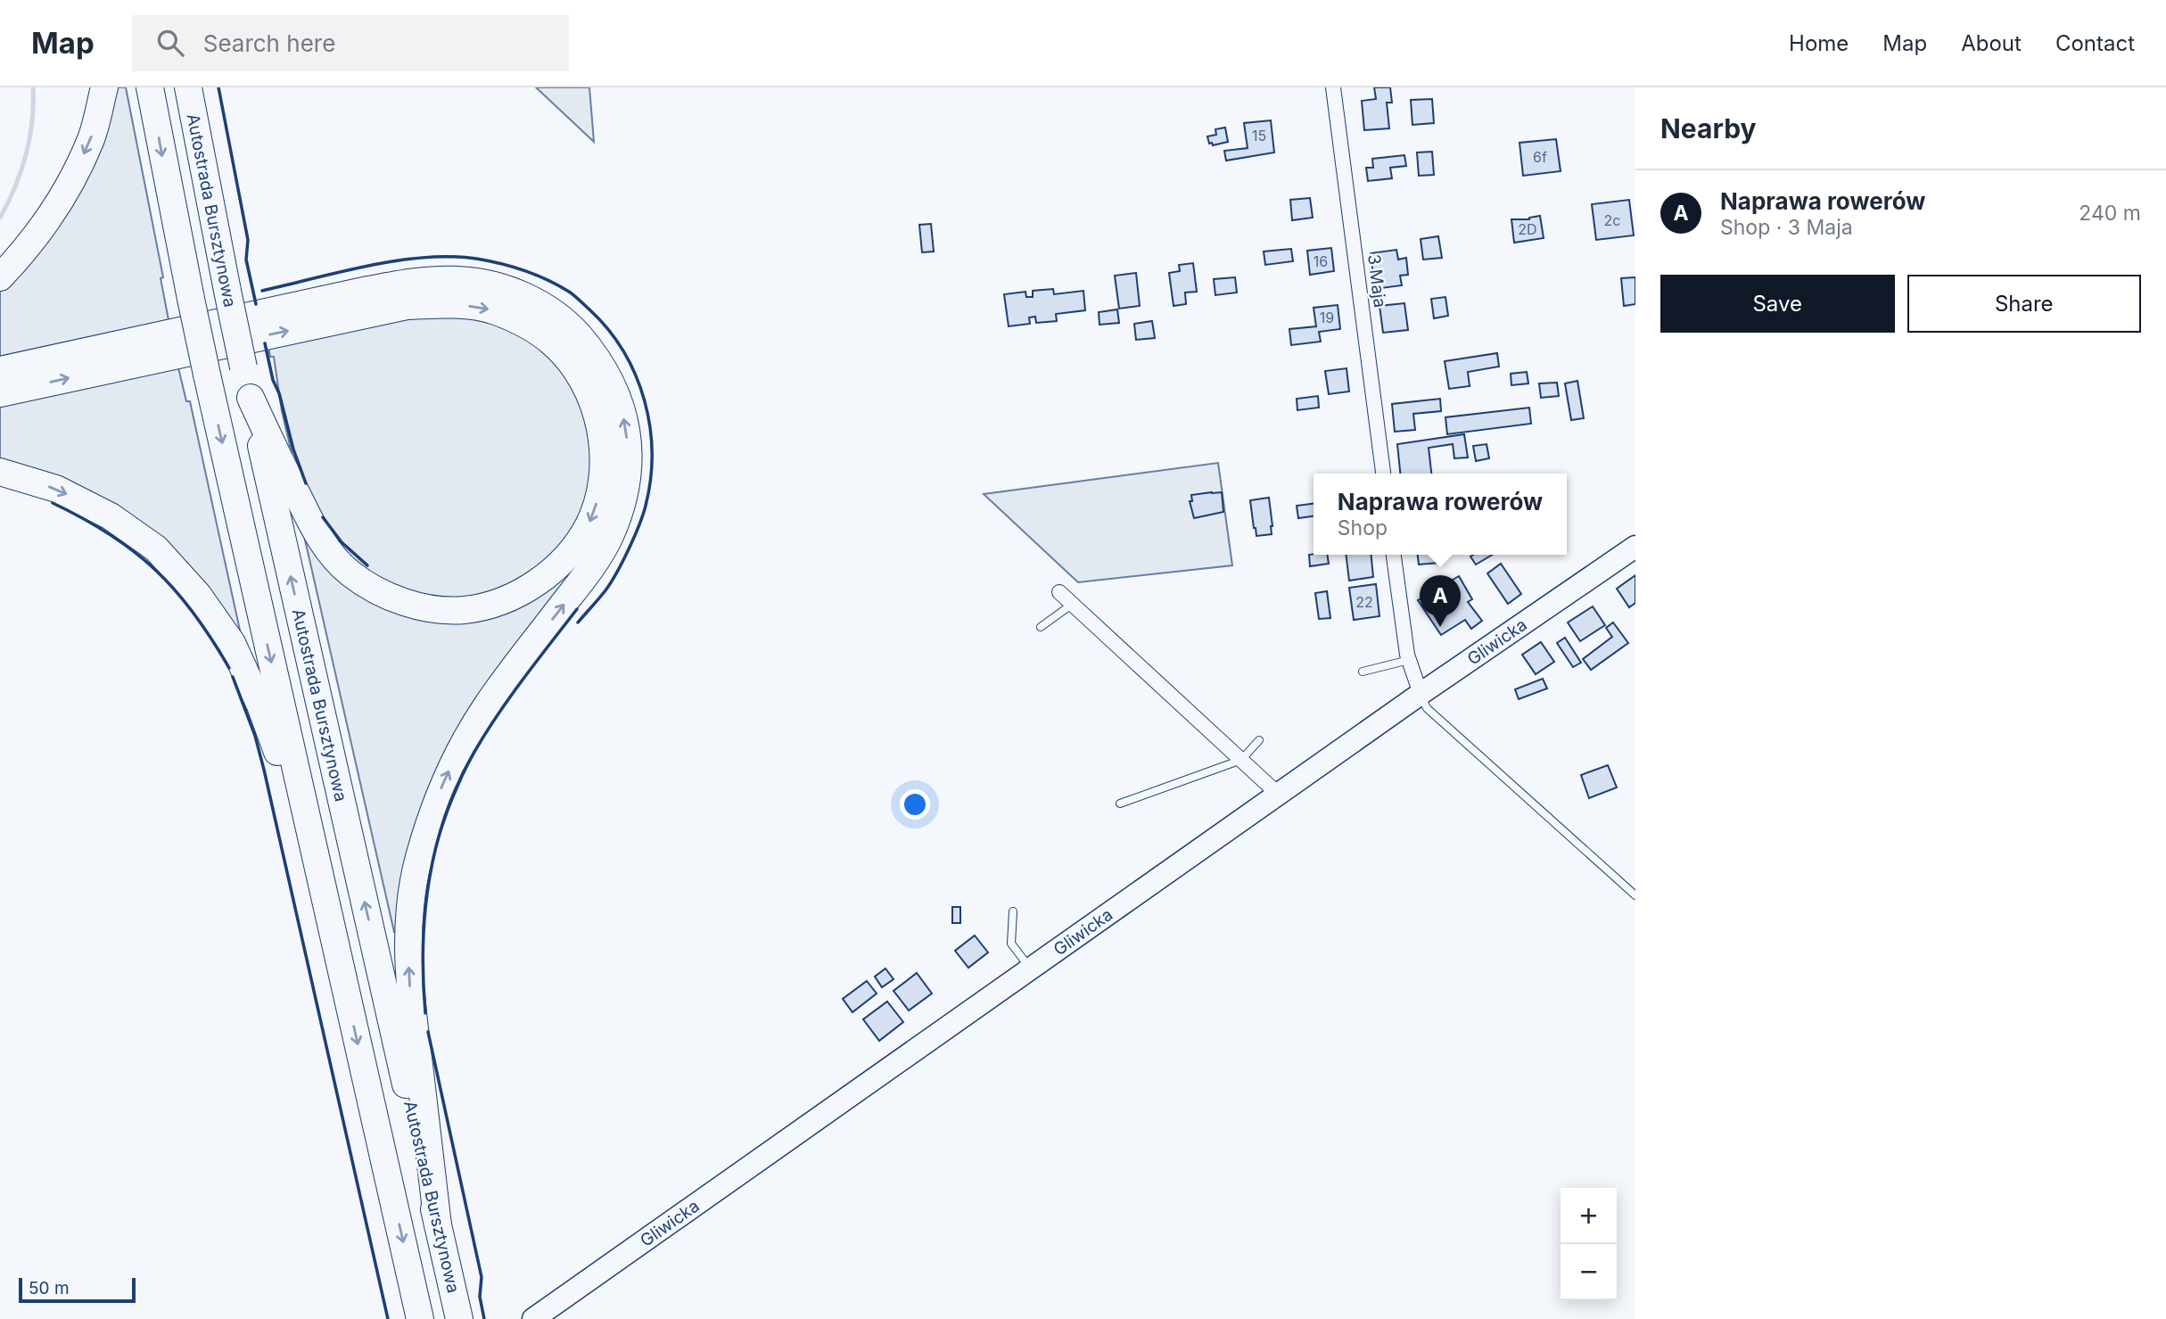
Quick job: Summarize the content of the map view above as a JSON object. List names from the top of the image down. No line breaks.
{"streets":{"highway":["Autostrada Bursztynowa"],"main road":["Gliwicka"],"street":["3 Maja"]},"house_numbers":["15","6f","2c","2D","16","19","22"],"scale_bar":"50 m","page":{"header":"Map","search":"Search here","nav":["Home","Map","About","Contact"],"heading":"Nearby","list":[{"mark":"A","name":"Naprawa rowerów","note":"Shop · 3 Maja","value":"240 m"}],"buttons":["Save","Share"],"popup":["Naprawa rowerów","Shop"],"pins":"A","map_buttons":["+","−"],"scale":"50 m"}}
